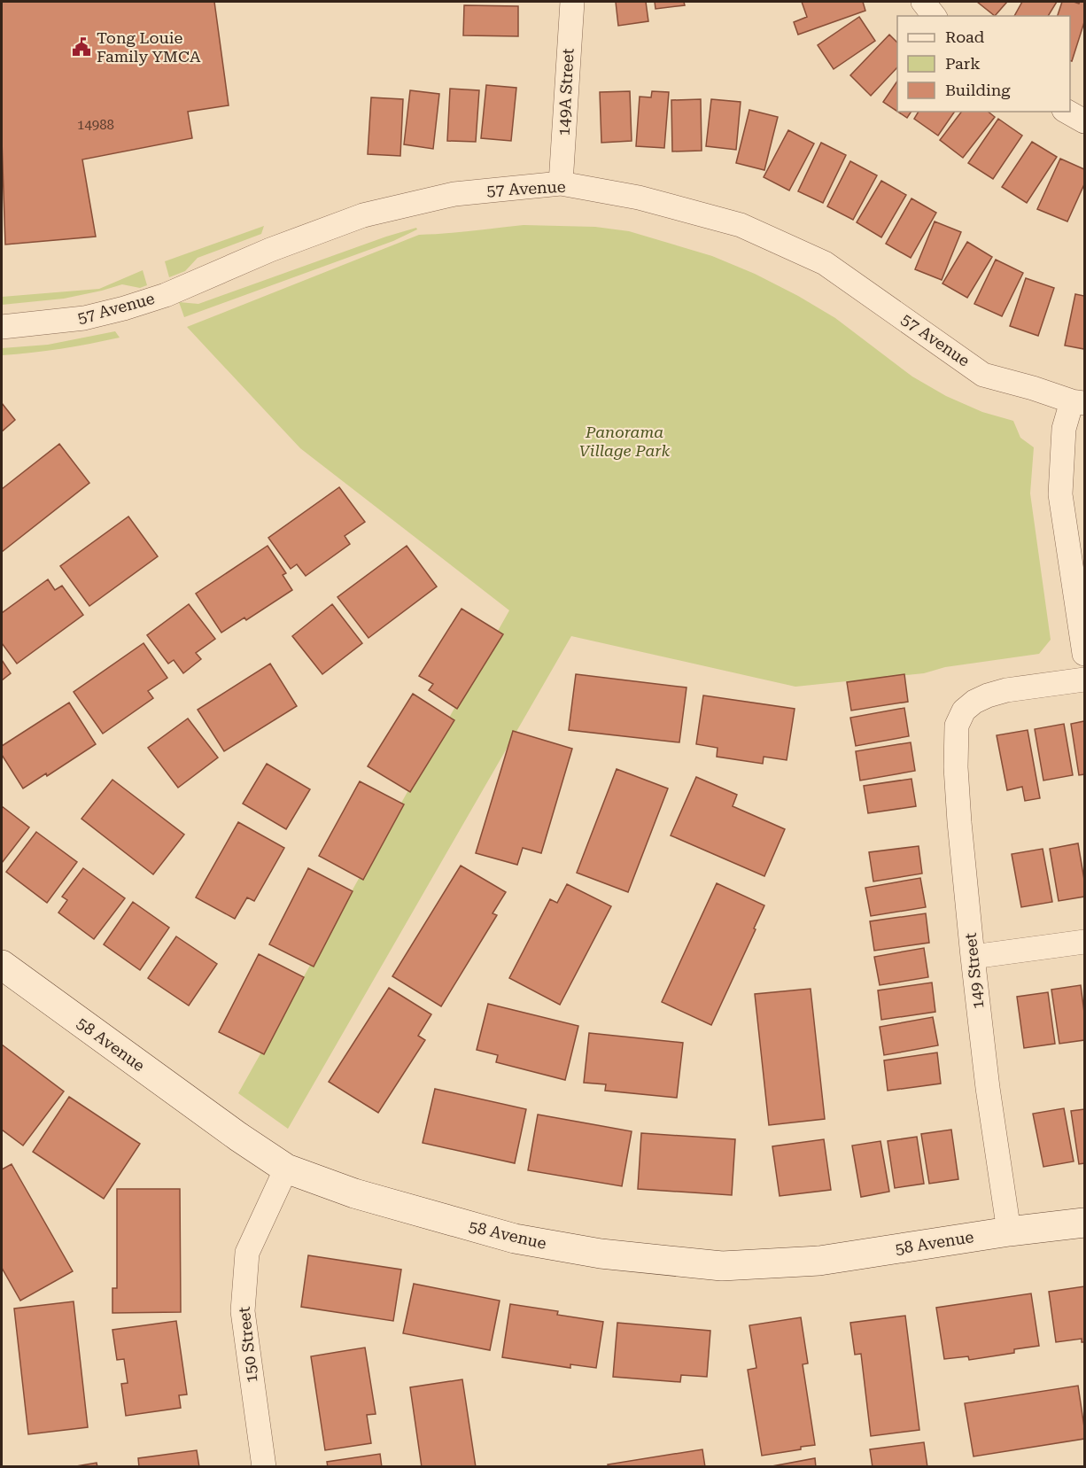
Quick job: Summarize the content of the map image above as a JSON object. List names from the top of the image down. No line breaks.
{"streets":{"street":["149A Street","57 Avenue","149 Street","58 Avenue","150 Street"]},"crossings":[["149A Street","57 Avenue"],["149 Street","58 Avenue"],["58 Avenue","150 Street"]],"parks":["Panorama Village Park"],"places":{"public building":["Tong Louie Family YMCA"]},"house_numbers":["14988"],"legend":["Road","Park","Building"]}
